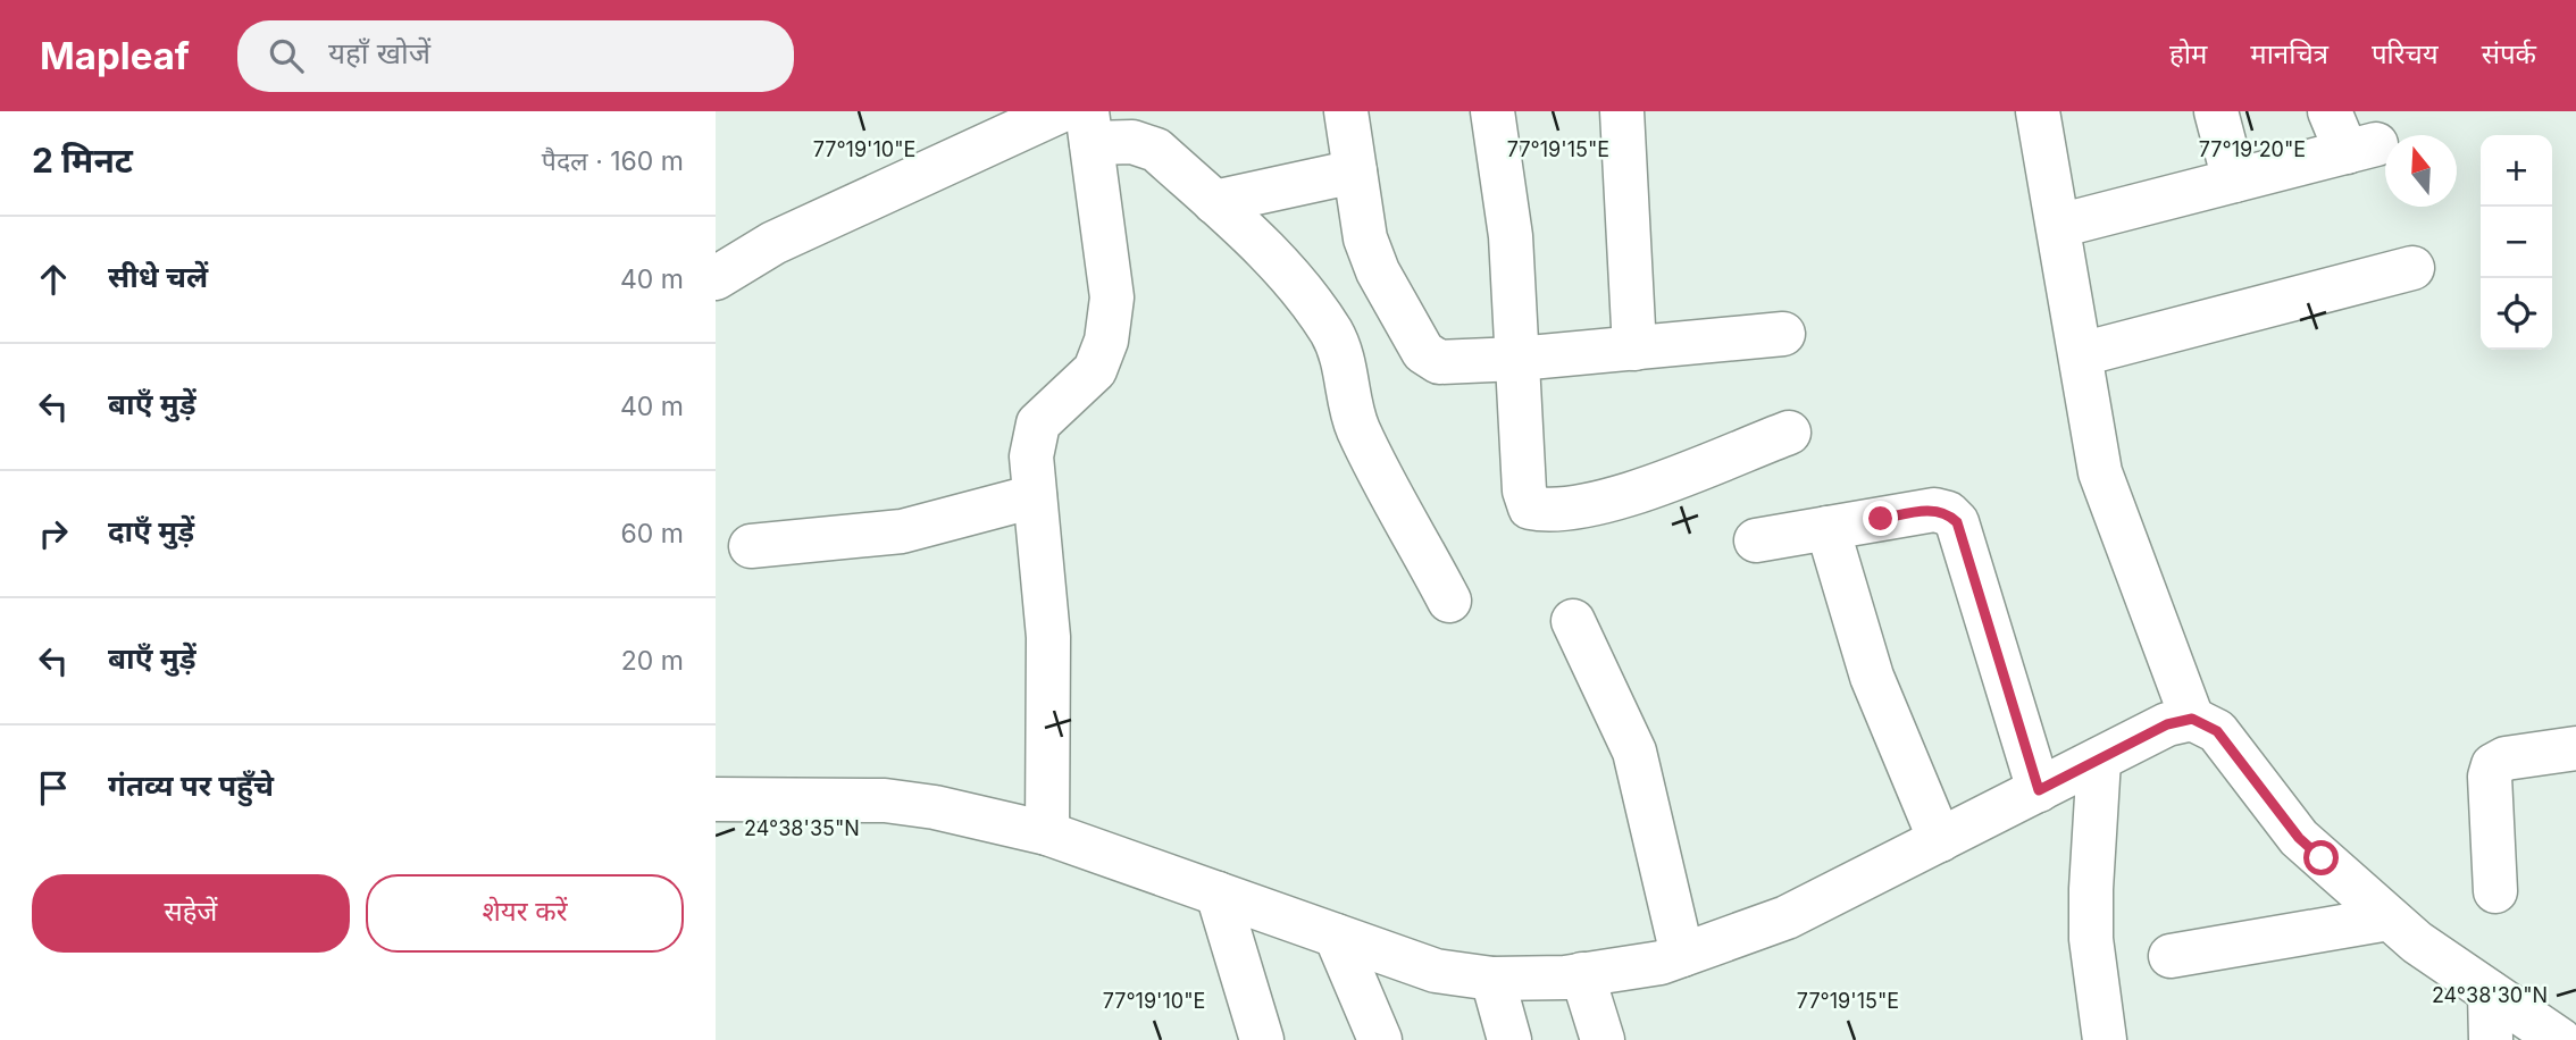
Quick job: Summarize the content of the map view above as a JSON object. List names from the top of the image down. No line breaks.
{"north":"top","page":{"header":"Mapleaf","search":"यहाँ खोजें","nav":["होम","मानचित्र","परिचय","संपर्क"],"heading":["2 मिनट","पैदल · 160 m"],"map_buttons":["+","−"],"list":[["सीधे चलें","40 m"],["बाएँ मुड़ें","40 m"],["दाएँ मुड़ें","60 m"],["बाएँ मुड़ें","20 m"],"गंतव्य पर पहुँचे"],"buttons":["सहेजें","शेयर करें"]},"coordinates":["77°19'10\"E","77°19'15\"E","77°19'20\"E","24°38'35\"N","24°38'30\"N"]}
